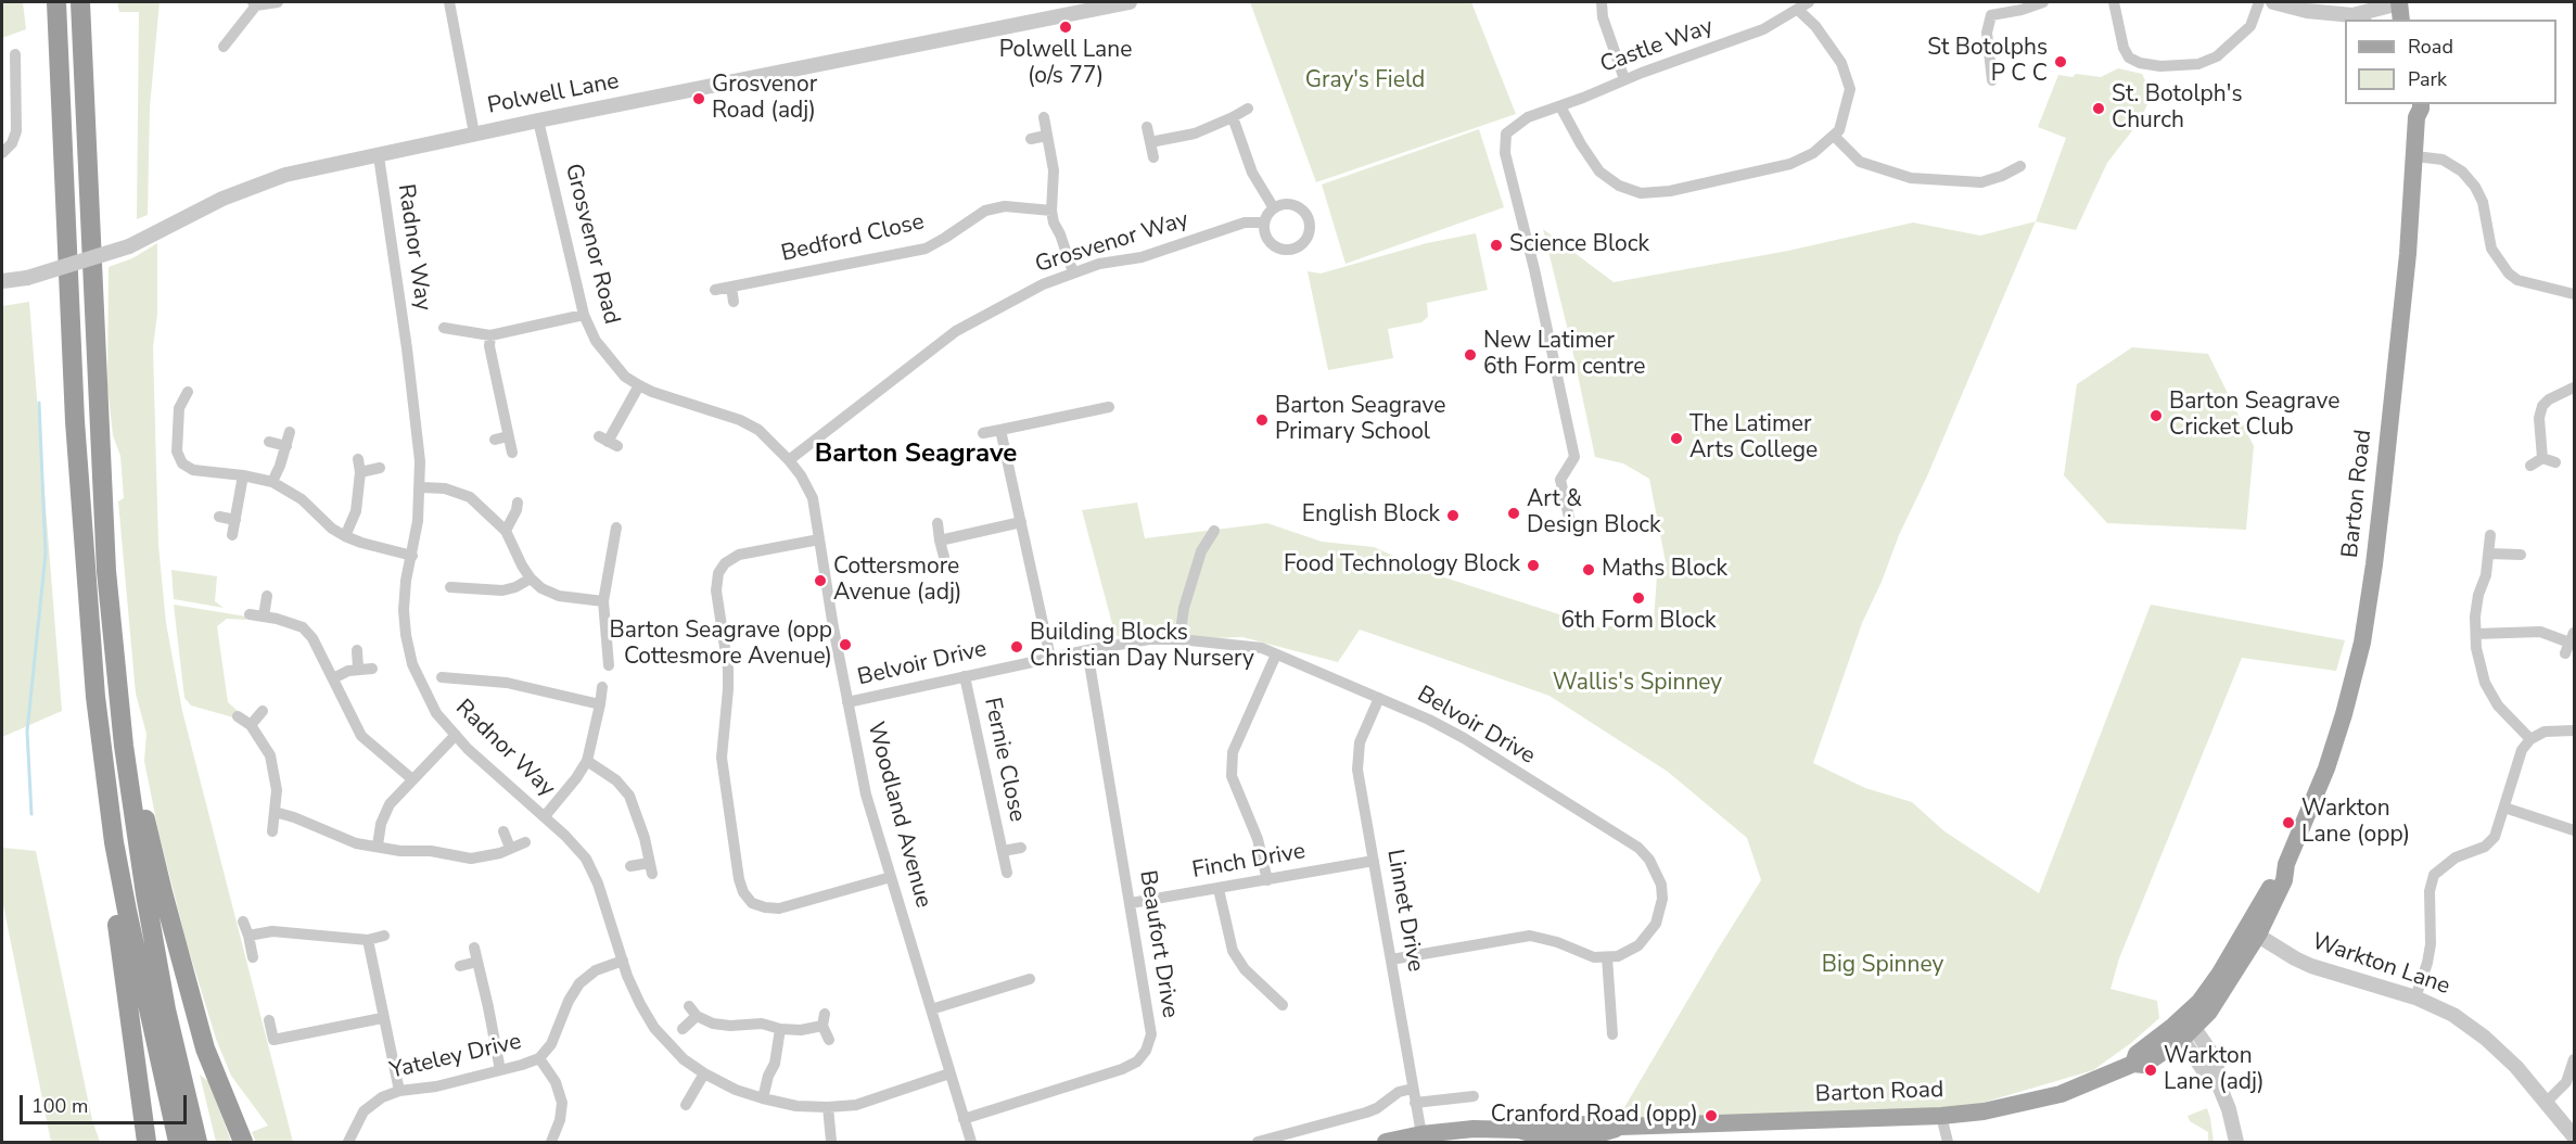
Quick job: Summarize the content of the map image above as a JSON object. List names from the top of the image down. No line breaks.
{"streets":{"main road":["Barton Road"],"street":["Castle Way","Polwell Lane","Bedford Close","Grosvenor Way","Grosvenor Road","Radnor Way","Belvoir Drive","Fernie Close","Woodland Avenue","Finch Drive","Linnet Drive","Beaufort Drive","Warkton Lane","Yateley Drive"]},"crossings":[["Polwell Lane","Grosvenor Road"],["Polwell Lane","Radnor Way"],["Grosvenor Way","Grosvenor Road"],["Grosvenor Way","Woodland Avenue"],["Grosvenor Road","Woodland Avenue"],["Radnor Way","Woodland Avenue"],["Radnor Way","Yateley Drive"],["Barton Road","Linnet Drive"],["Barton Road","Warkton Lane"],["Belvoir Drive","Fernie Close"],["Belvoir Drive","Woodland Avenue"],["Belvoir Drive","Linnet Drive"],["Belvoir Drive","Beaufort Drive"],["Woodland Avenue","Beaufort Drive"],["Finch Drive","Linnet Drive"],["Finch Drive","Beaufort Drive"]],"districts":["Barton Seagrave"],"parks":["Gray's Field","Wallis's Spinney","Big Spinney"],"places":["Polwell Lane (o/s 77)","St Botolphs P C C","Grosvenor Road (adj)","St. Botolph's Church","Science Block","New Latimer 6th Form centre","Barton Seagrave Cricket Club","Barton Seagrave Primary School","The Latimer Arts College","Art & Design Block","English Block","Food Technology Block","Maths Block","Cottersmore Avenue (adj)","6th Form Block","Barton Seagrave (opp Cottesmore Avenue)","Building Blocks Christian Day Nursery","Warkton Lane (opp)","Warkton Lane (adj)","Cranford Road (opp)"],"legend":["Road","Park"],"scale_bar":"100 m"}
